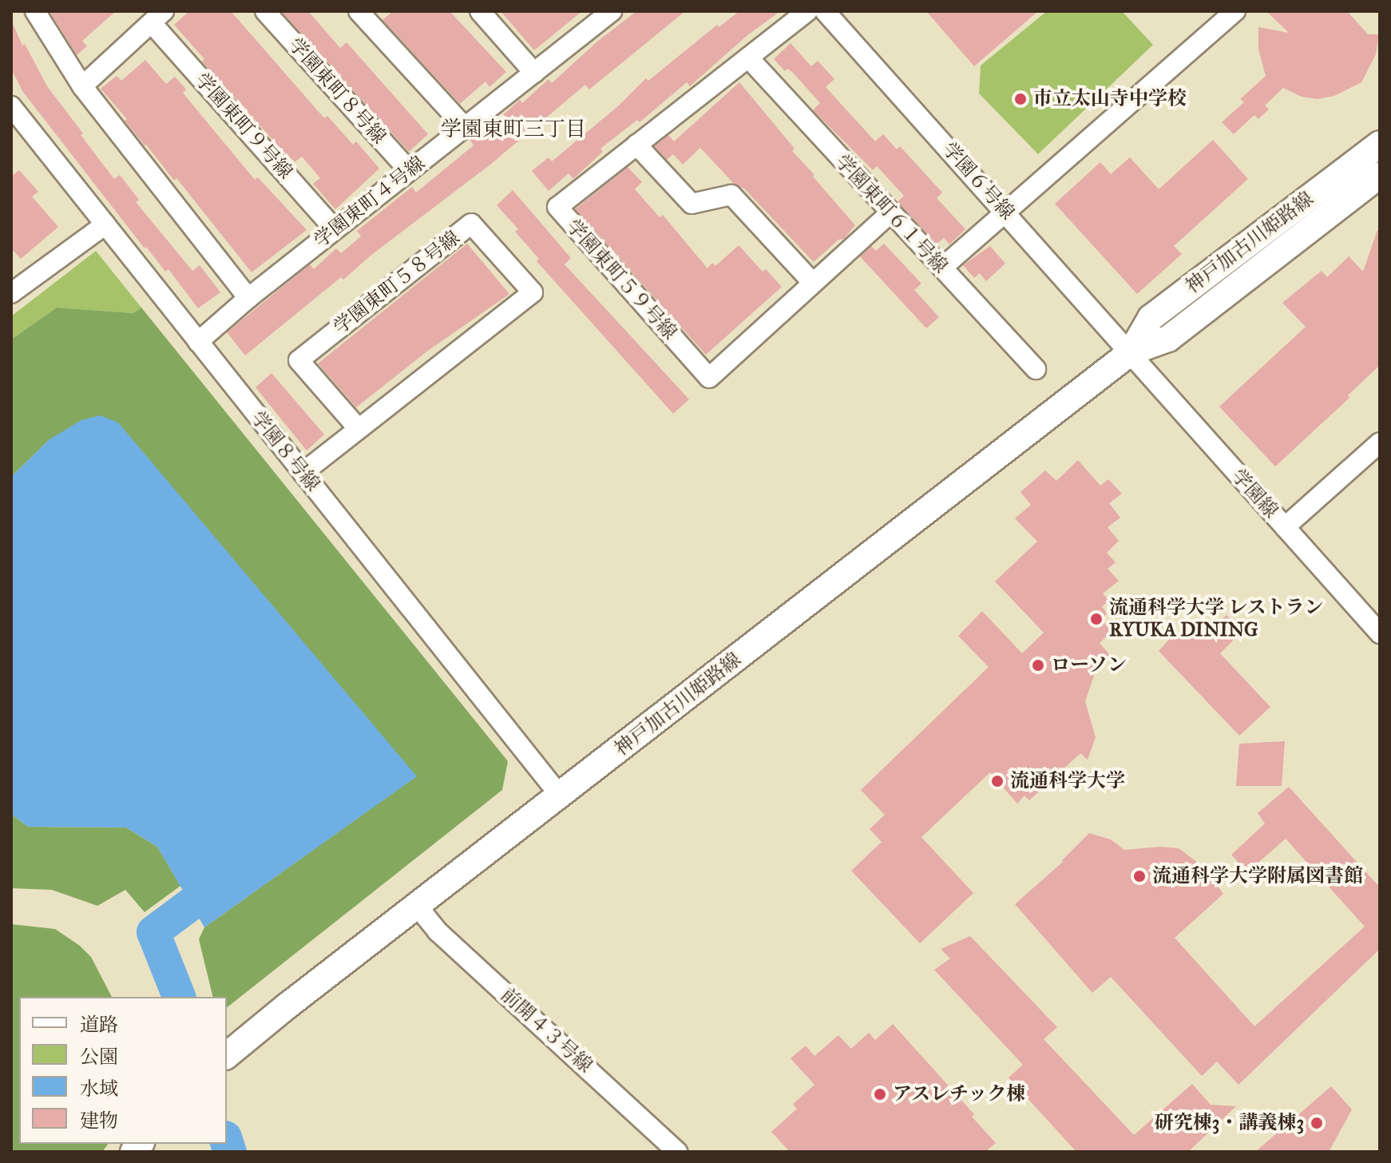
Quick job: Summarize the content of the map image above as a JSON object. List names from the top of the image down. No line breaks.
{"streets":{"main road":["神戸加古川姫路線"],"street":["学園東町８号線","学園東町９号線","学園６号線","学園東町４号線","学園東町６１号線","学園東町５９号線","学園東町５８号線","学園８号線","学園線","前開４３号線"]},"crossings":[["学園東町８号線","学園東町４号線"],["学園東町９号線","学園東町４号線"],["学園６号線","神戸加古川姫路線"],["学園６号線","学園線"],["学園東町４号線","学園８号線"],["学園東町６１号線","学園東町５９号線"],["神戸加古川姫路線","学園８号線"],["神戸加古川姫路線","学園線"],["神戸加古川姫路線","前開４３号線"],["学園東町５８号線","学園８号線"]],"districts":["学園東町三丁目"],"places":["市立太山寺中学校","流通科学大学 レストラン RYUKA DINING","ローソン","流通科学大学","流通科学大学附属図書館","アスレチック棟","研究棟3・講義棟3"],"legend":["道路","公園","水域","建物"]}
